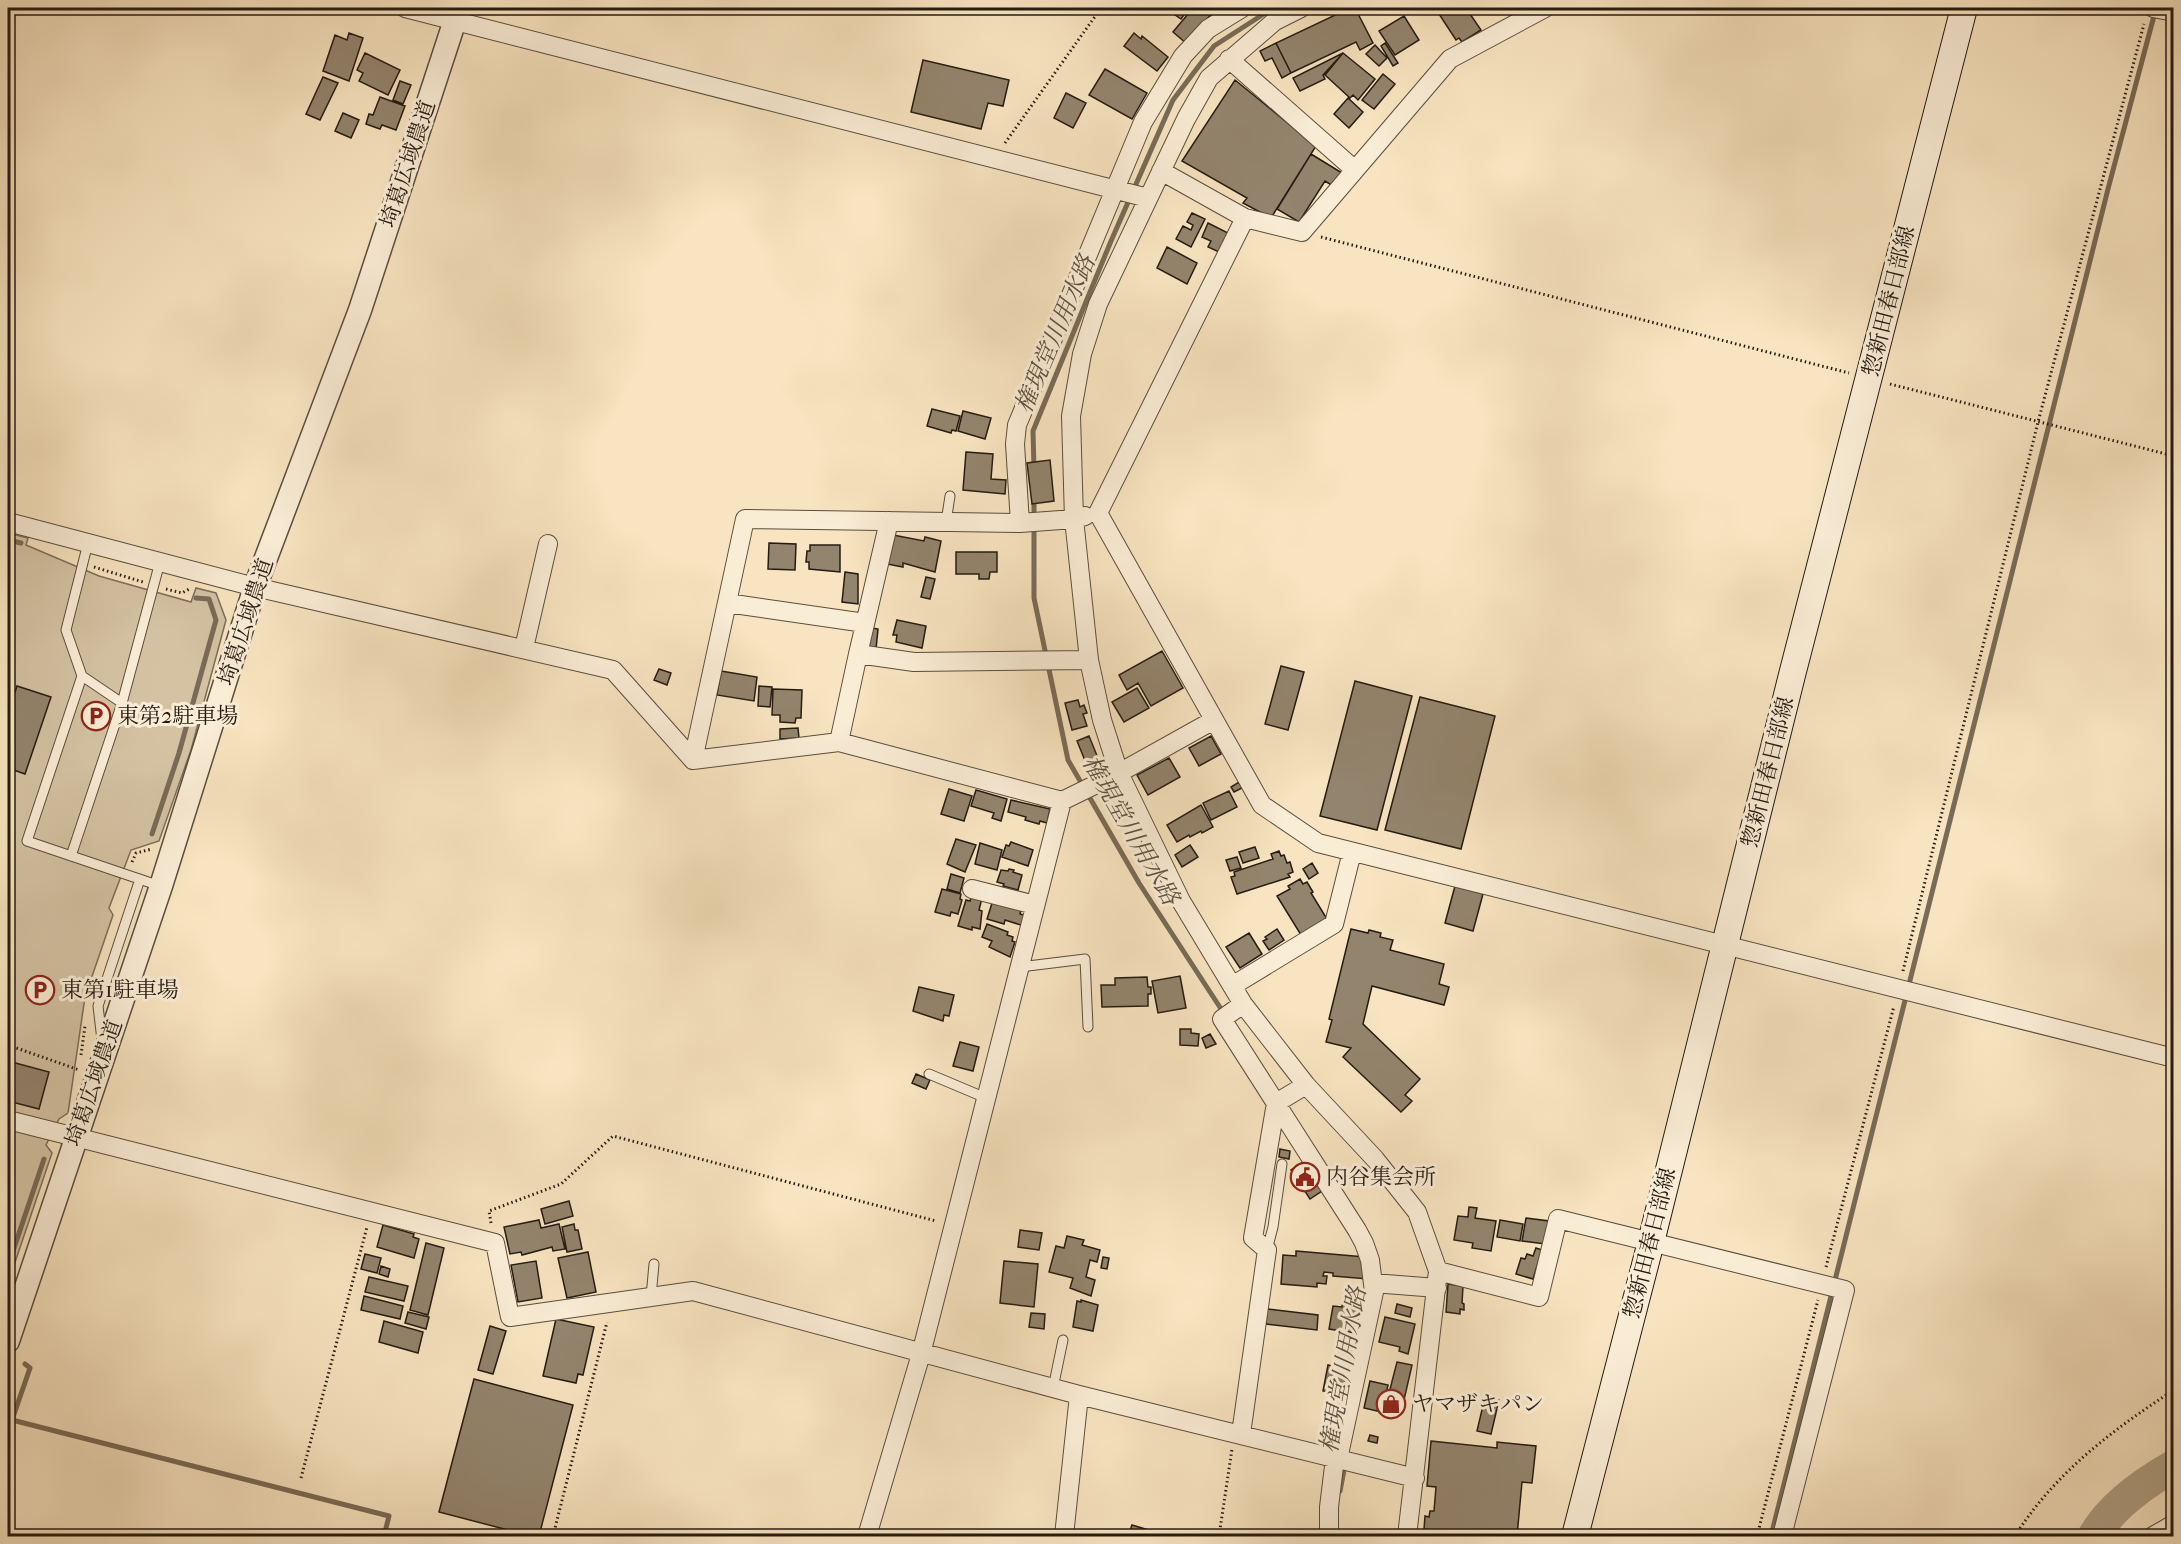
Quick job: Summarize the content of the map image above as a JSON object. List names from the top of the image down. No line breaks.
{"streets":{"main road":["惣新田春日部線"],"street":["埼葛広域農道"]},"water":["権現堂川用水路"],"places":{"parking":["東第2駐車場","東第1駐車場"],"public building":["内谷集会所"],"shop":["ヤマザキパン"]}}
